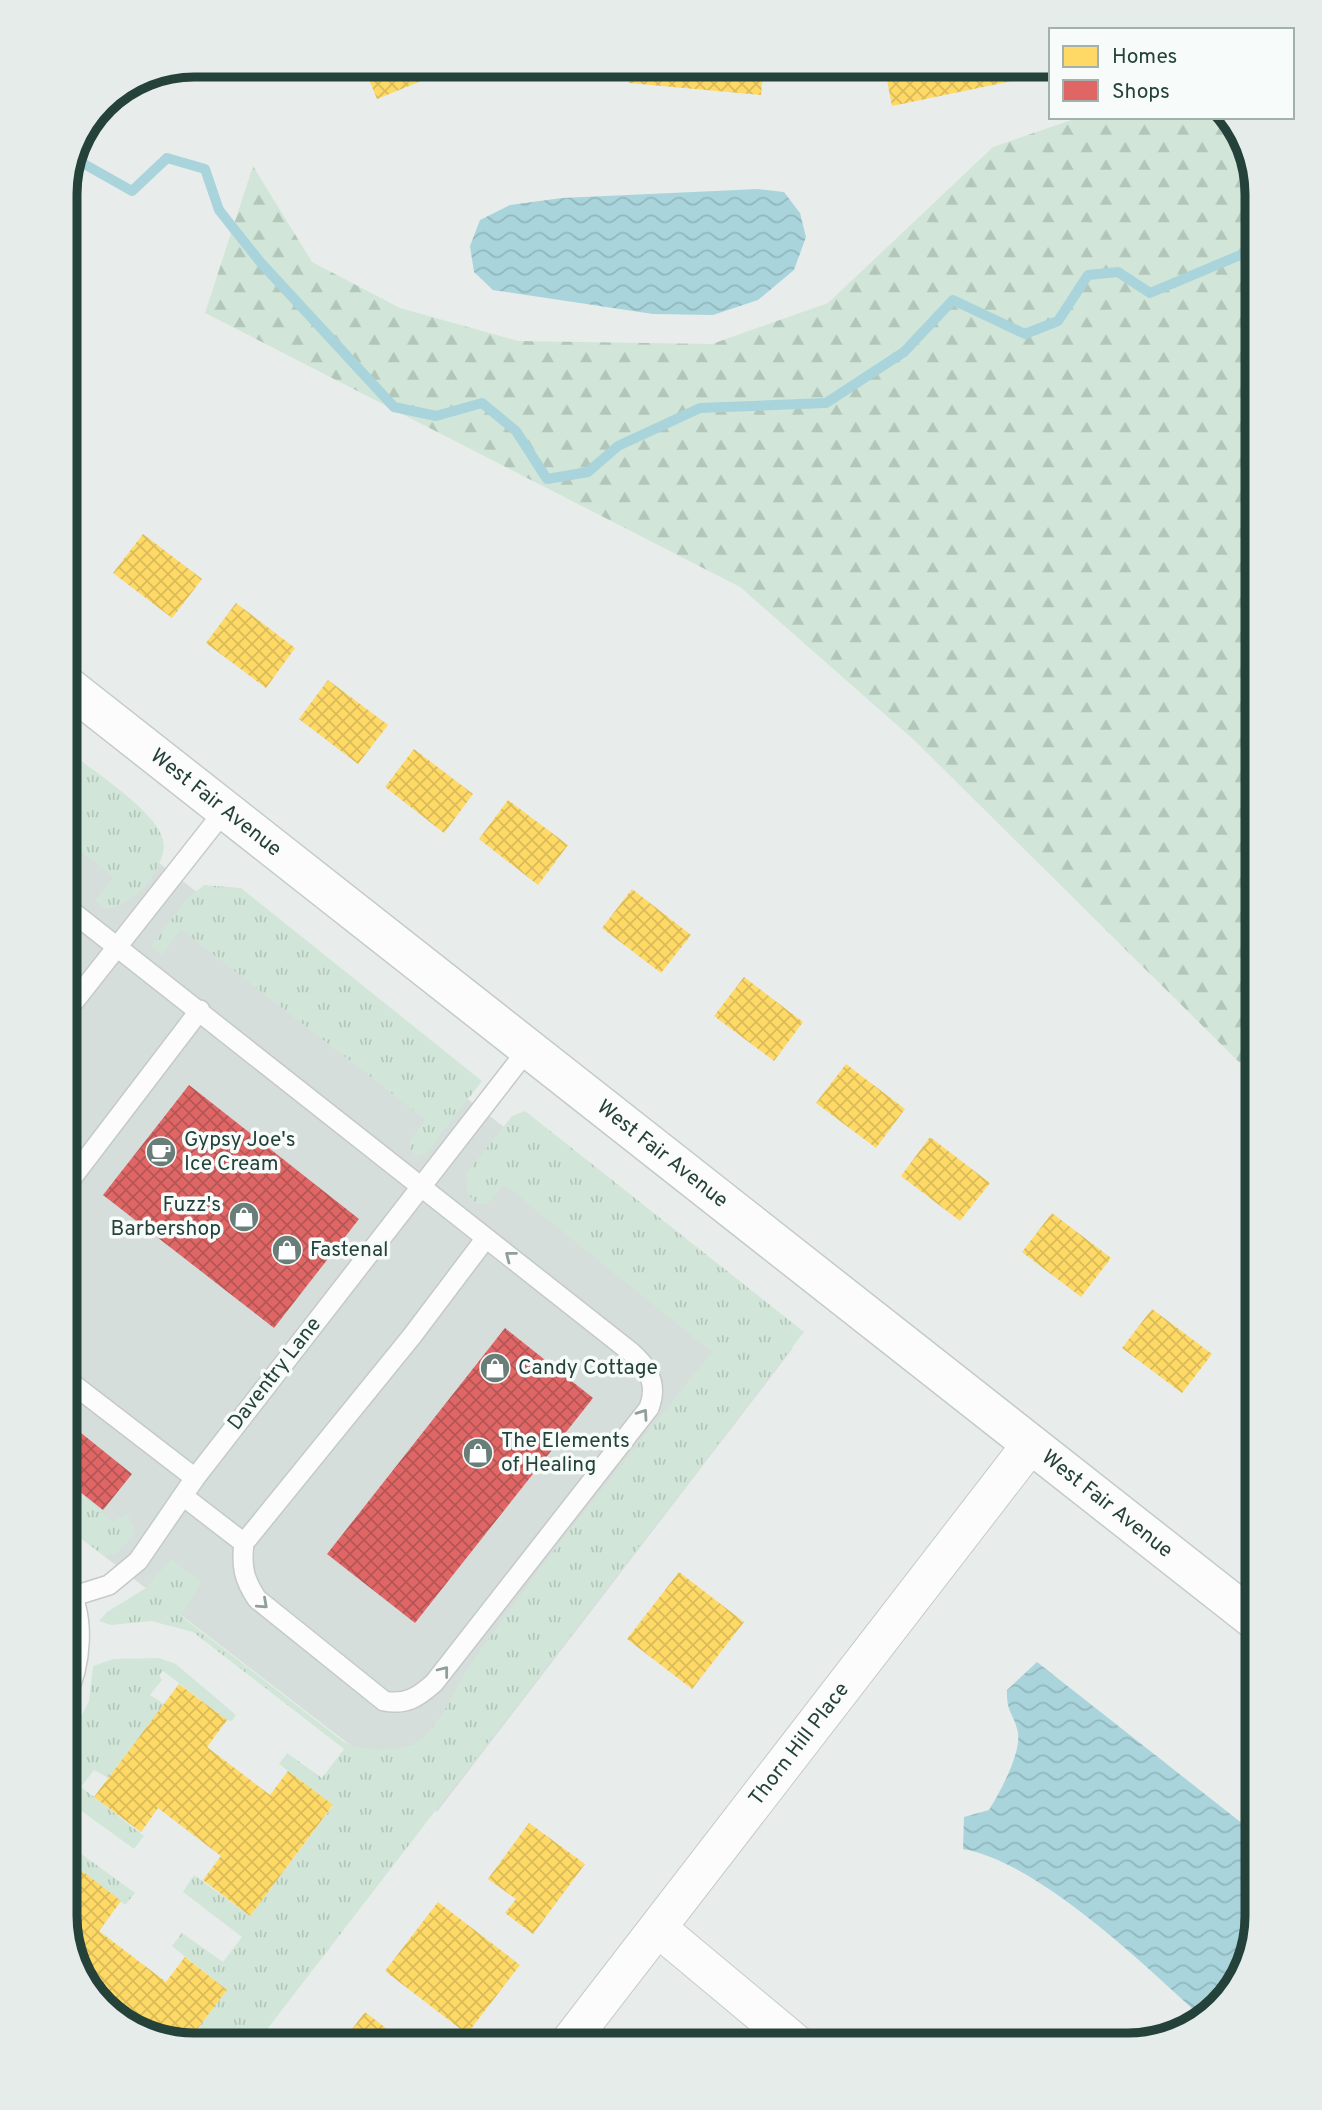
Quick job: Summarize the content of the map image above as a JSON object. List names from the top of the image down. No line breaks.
{"streets":{"street":["West Fair Avenue","Thorn Hill Place"],"lane":["Daventry Lane"]},"crossings":[["West Fair Avenue","Daventry Lane"],["West Fair Avenue","Thorn Hill Place"]],"places":{"cafe":["Gypsy Joe's Ice Cream"],"shop":["Fuzz's Barbershop","Fastenal","Candy Cottage","The Elements of Healing"]},"legend":["Homes","Shops"]}
